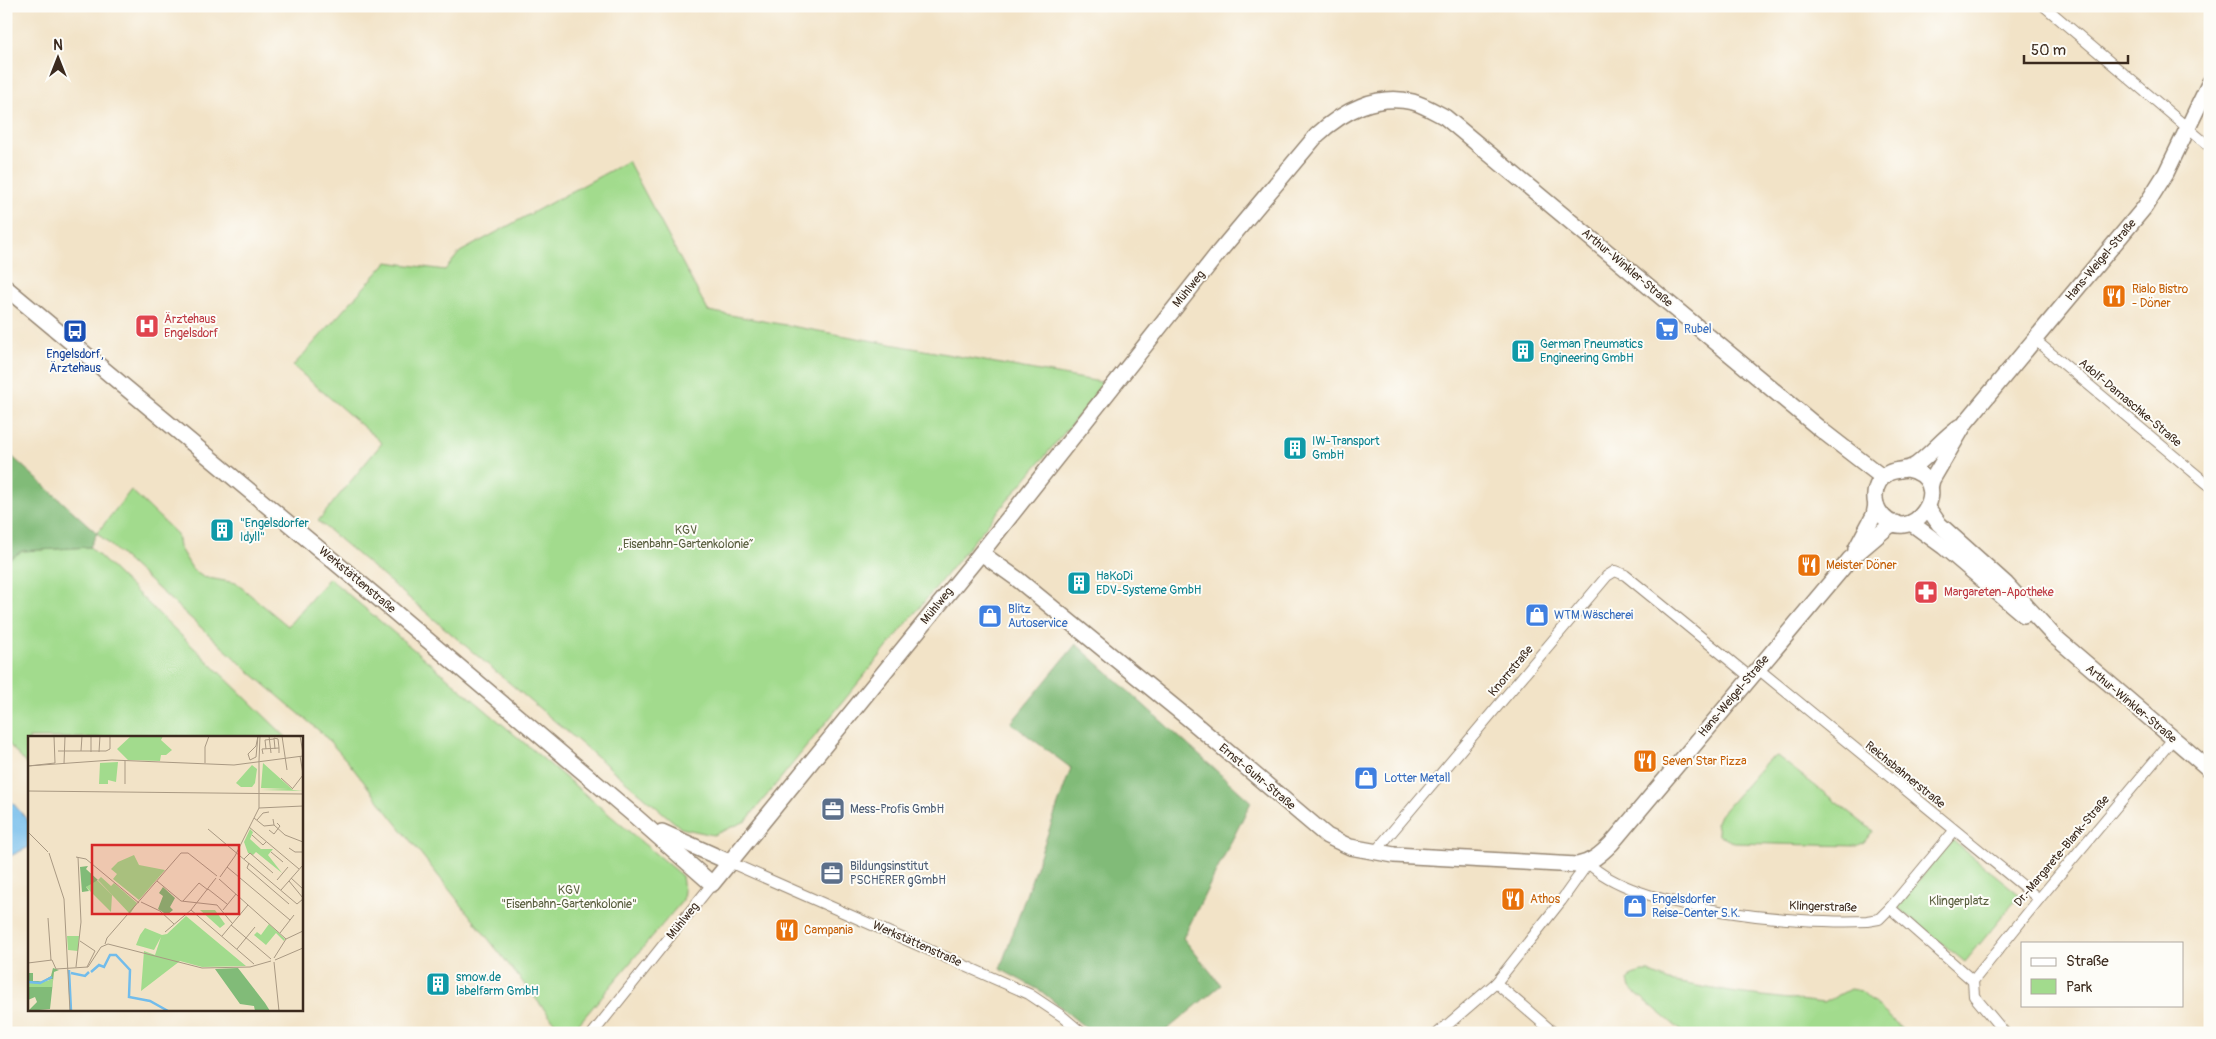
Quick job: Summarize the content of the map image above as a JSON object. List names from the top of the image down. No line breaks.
{"streets":{"street":["Hans-Weigel-Straße","Arthur-Winkler-Straße","Mühlweg","Adolf-Damaschke-Straße","Werkstättenstraße","Knorrstraße","Reichsbahnerstraße","Ernst-Guhr-Straße","Dr.-Margarete-Blank-Straße","Klingerstraße"]},"crossings":[["Hans-Weigel-Straße","Arthur-Winkler-Straße"],["Hans-Weigel-Straße","Adolf-Damaschke-Straße"],["Hans-Weigel-Straße","Knorrstraße"],["Hans-Weigel-Straße","Reichsbahnerstraße"],["Hans-Weigel-Straße","Ernst-Guhr-Straße"],["Hans-Weigel-Straße","Klingerstraße"],["Arthur-Winkler-Straße","Mühlweg"],["Arthur-Winkler-Straße","Dr.-Margarete-Blank-Straße"],["Mühlweg","Werkstättenstraße"],["Mühlweg","Ernst-Guhr-Straße"],["Knorrstraße","Reichsbahnerstraße"],["Knorrstraße","Ernst-Guhr-Straße"],["Reichsbahnerstraße","Dr.-Margarete-Blank-Straße"],["Ernst-Guhr-Straße","Klingerstraße"]],"parks":["KGV „Eisenbahn-Gartenkolonie“","KGV \"Eisenbahn-Gartenkolonie\"","Klingerplatz"],"places":{"restaurant":["Rialo Bistro - Döner","Meister Döner","Seven Star Pizza","Athos","Campania"],"hospital":["Ärztehaus Engelsdorf"],"supermarket":["Rubel"],"bus stop":["Engelsdorf, Ärztehaus"],"building":["German Pneumatics Engineering GmbH","IW-Transport GmbH","\"Engelsdorfer Idyll\"","HaKoDi EDV-Systeme GmbH","smow.de labelfarm GmbH"],"pharmacy":["Margareten-Apotheke"],"shop":["WTM Wäscherei","Blitz Autoservice","Lotter Metall","Engelsdorfer Reise-Center S.K."],"office":["Mess-Profis GmbH","Bildungsinstitut PSCHERER gGmbH"]},"legend":["Straße","Park"],"scale_bar":"50 m","north":"top"}
